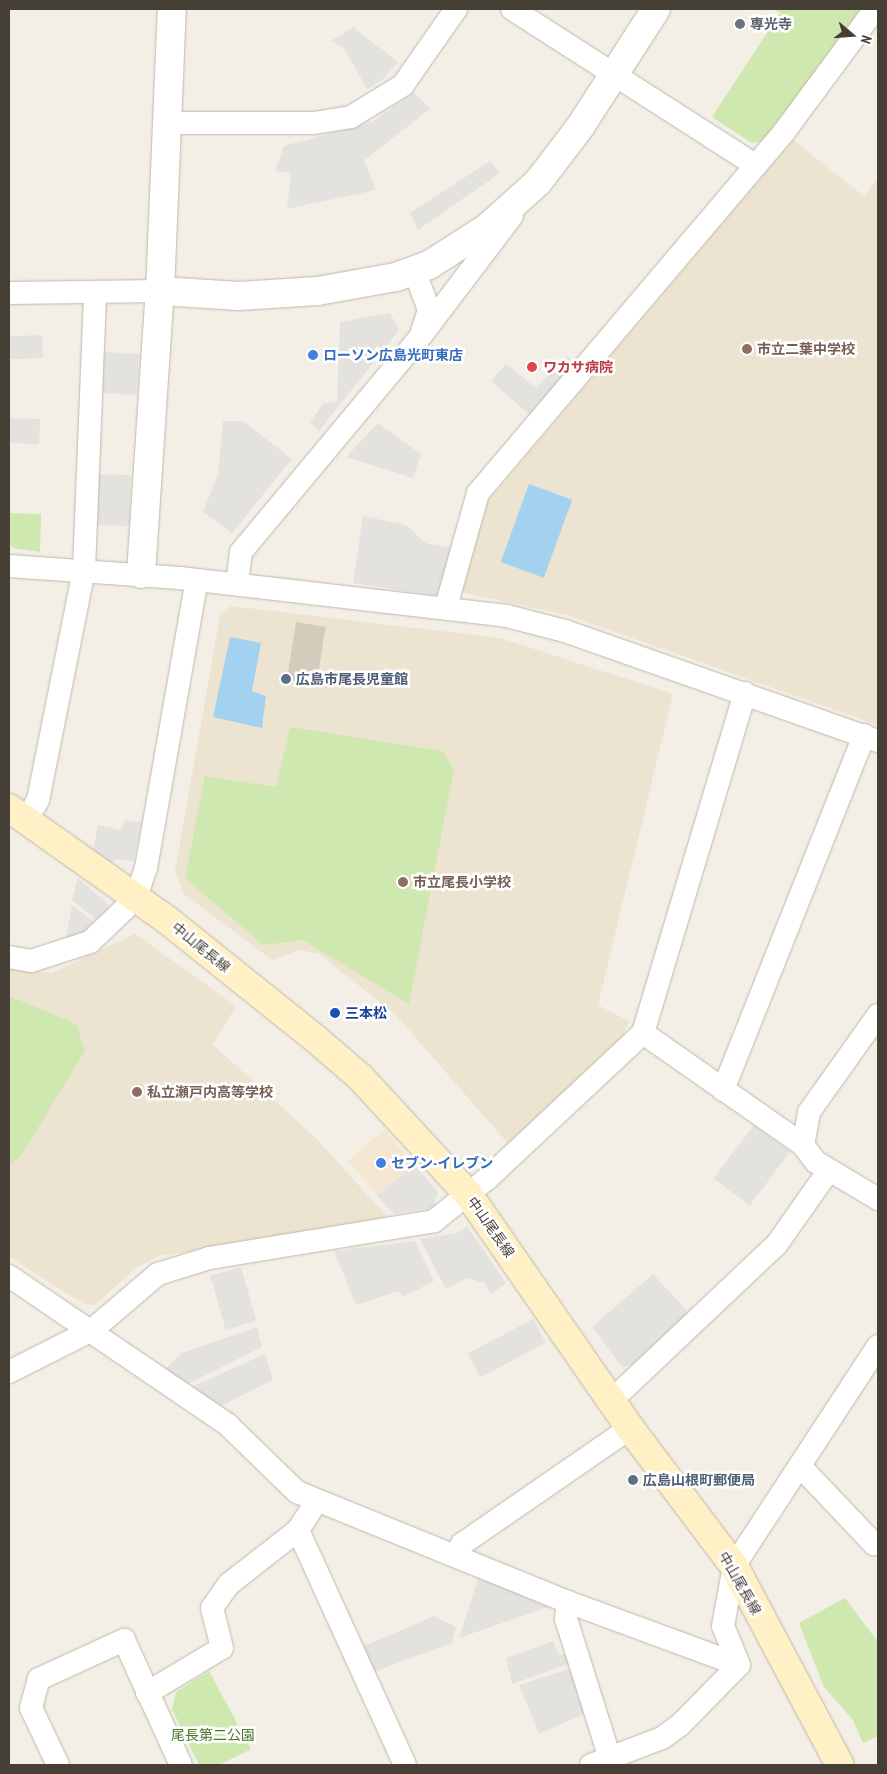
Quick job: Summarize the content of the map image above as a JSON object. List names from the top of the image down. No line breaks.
{"streets":{"main road":["中山尾長線"]},"parks":["尾長第二公園"],"places":["専光寺","市立二葉中学校","ローソン広島光町東店","ワカサ病院","広島市尾長児童館","市立尾長小学校","三本松","私立瀬戸内高等学校","セブン-イレブン","広島山根町郵便局"],"north":"right"}
